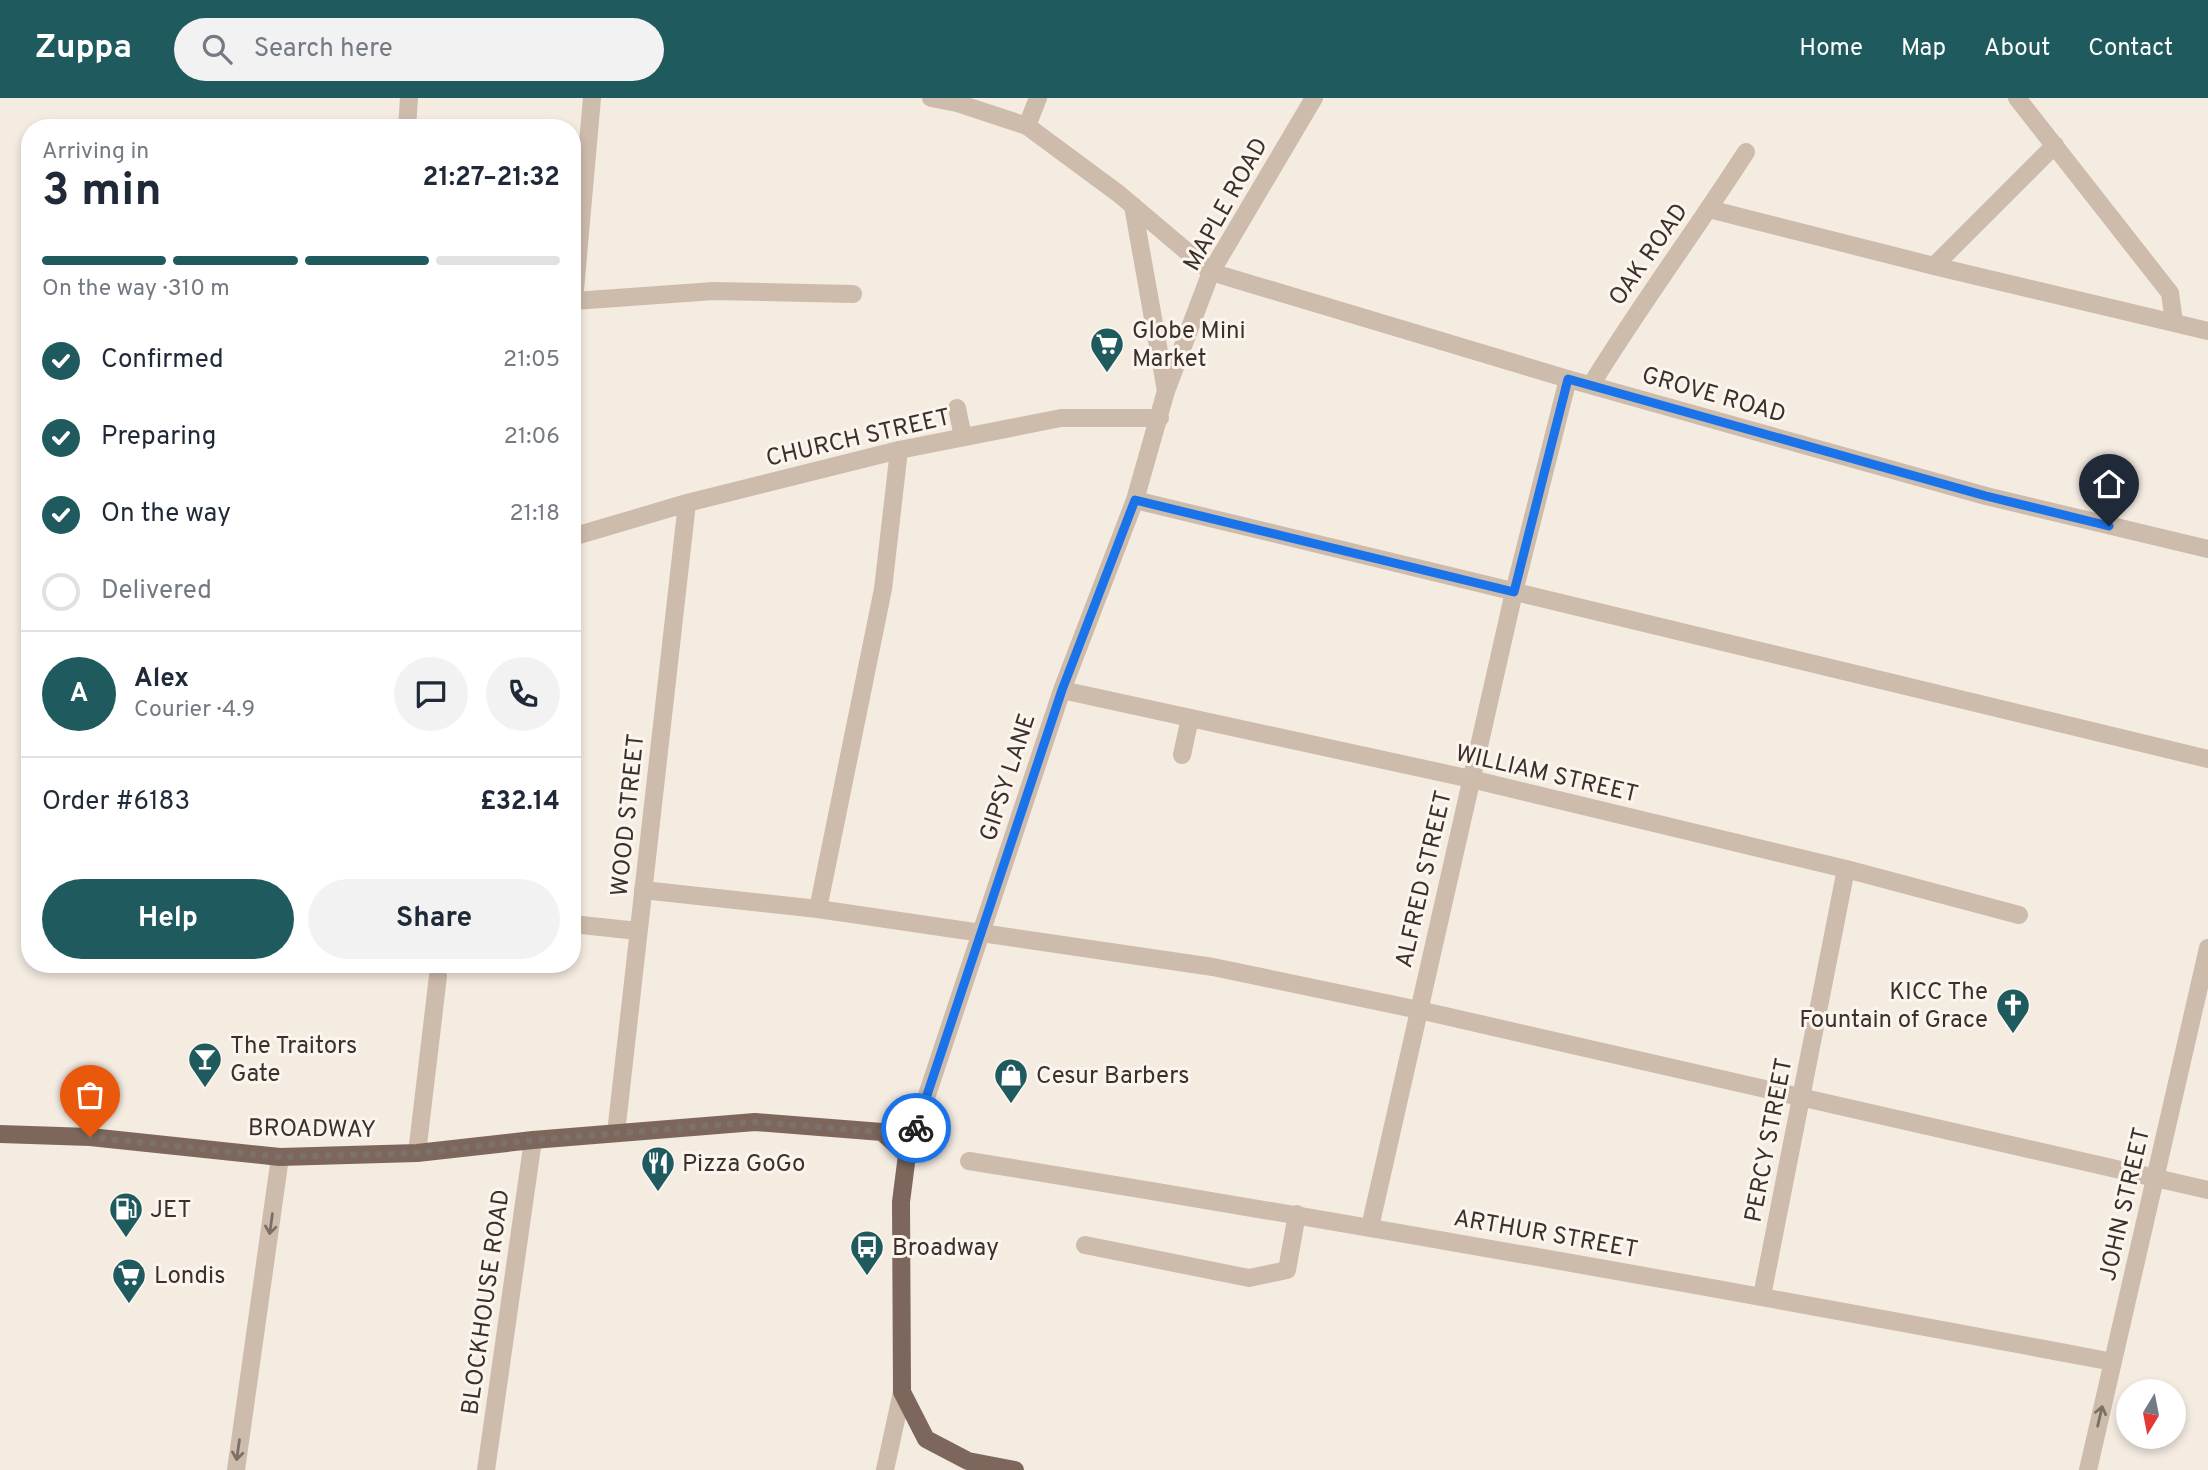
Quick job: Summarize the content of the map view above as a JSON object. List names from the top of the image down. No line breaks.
{"streets":{"main road":["BROADWAY"],"street":["MAPLE ROAD","OAK ROAD","GROVE ROAD","CHURCH STREET","WILLIAM STREET","GIPSY LANE","WOOD STREET","ALFRED STREET","PERCY STREET","JOHN STREET","ARTHUR STREET","BLOCKHOUSE ROAD"]},"crossings":[["MAPLE ROAD","GROVE ROAD"],["MAPLE ROAD","CHURCH STREET"],["MAPLE ROAD","GIPSY LANE"],["OAK ROAD","GROVE ROAD"],["GROVE ROAD","ALFRED STREET"],["CHURCH STREET","GIPSY LANE"],["CHURCH STREET","WOOD STREET"],["WILLIAM STREET","GIPSY LANE"],["WILLIAM STREET","ALFRED STREET"],["WILLIAM STREET","PERCY STREET"],["GIPSY LANE","BROADWAY"],["WOOD STREET","BROADWAY"],["ALFRED STREET","ARTHUR STREET"],["BROADWAY","BLOCKHOUSE ROAD"],["PERCY STREET","ARTHUR STREET"],["JOHN STREET","ARTHUR STREET"]],"places":{"supermarket":["Globe Mini Market","Londis"],"church":["KICC The Fountain of Grace"],"bar":["The Traitors Gate"],"shop":["Cesur Barbers"],"restaurant":["Pizza GoGo"],"fuel station":["JET"],"bus stop":["Broadway"]},"north":"bottom","page":{"header":"Zuppa","search":"Search here","nav":["Home","Map","About","Contact"],"heading":["3 min","Arriving in","21:27–21:32"],"panel":["Alex","Courier · 4.9","Order #6183","£32.14"],"bar":"On the way · 310 m","list":[["Confirmed","21:05"],["Preparing","21:06"],["On the way","21:18"],"Delivered"],"round":"A","buttons":["Help","Share"]}}
